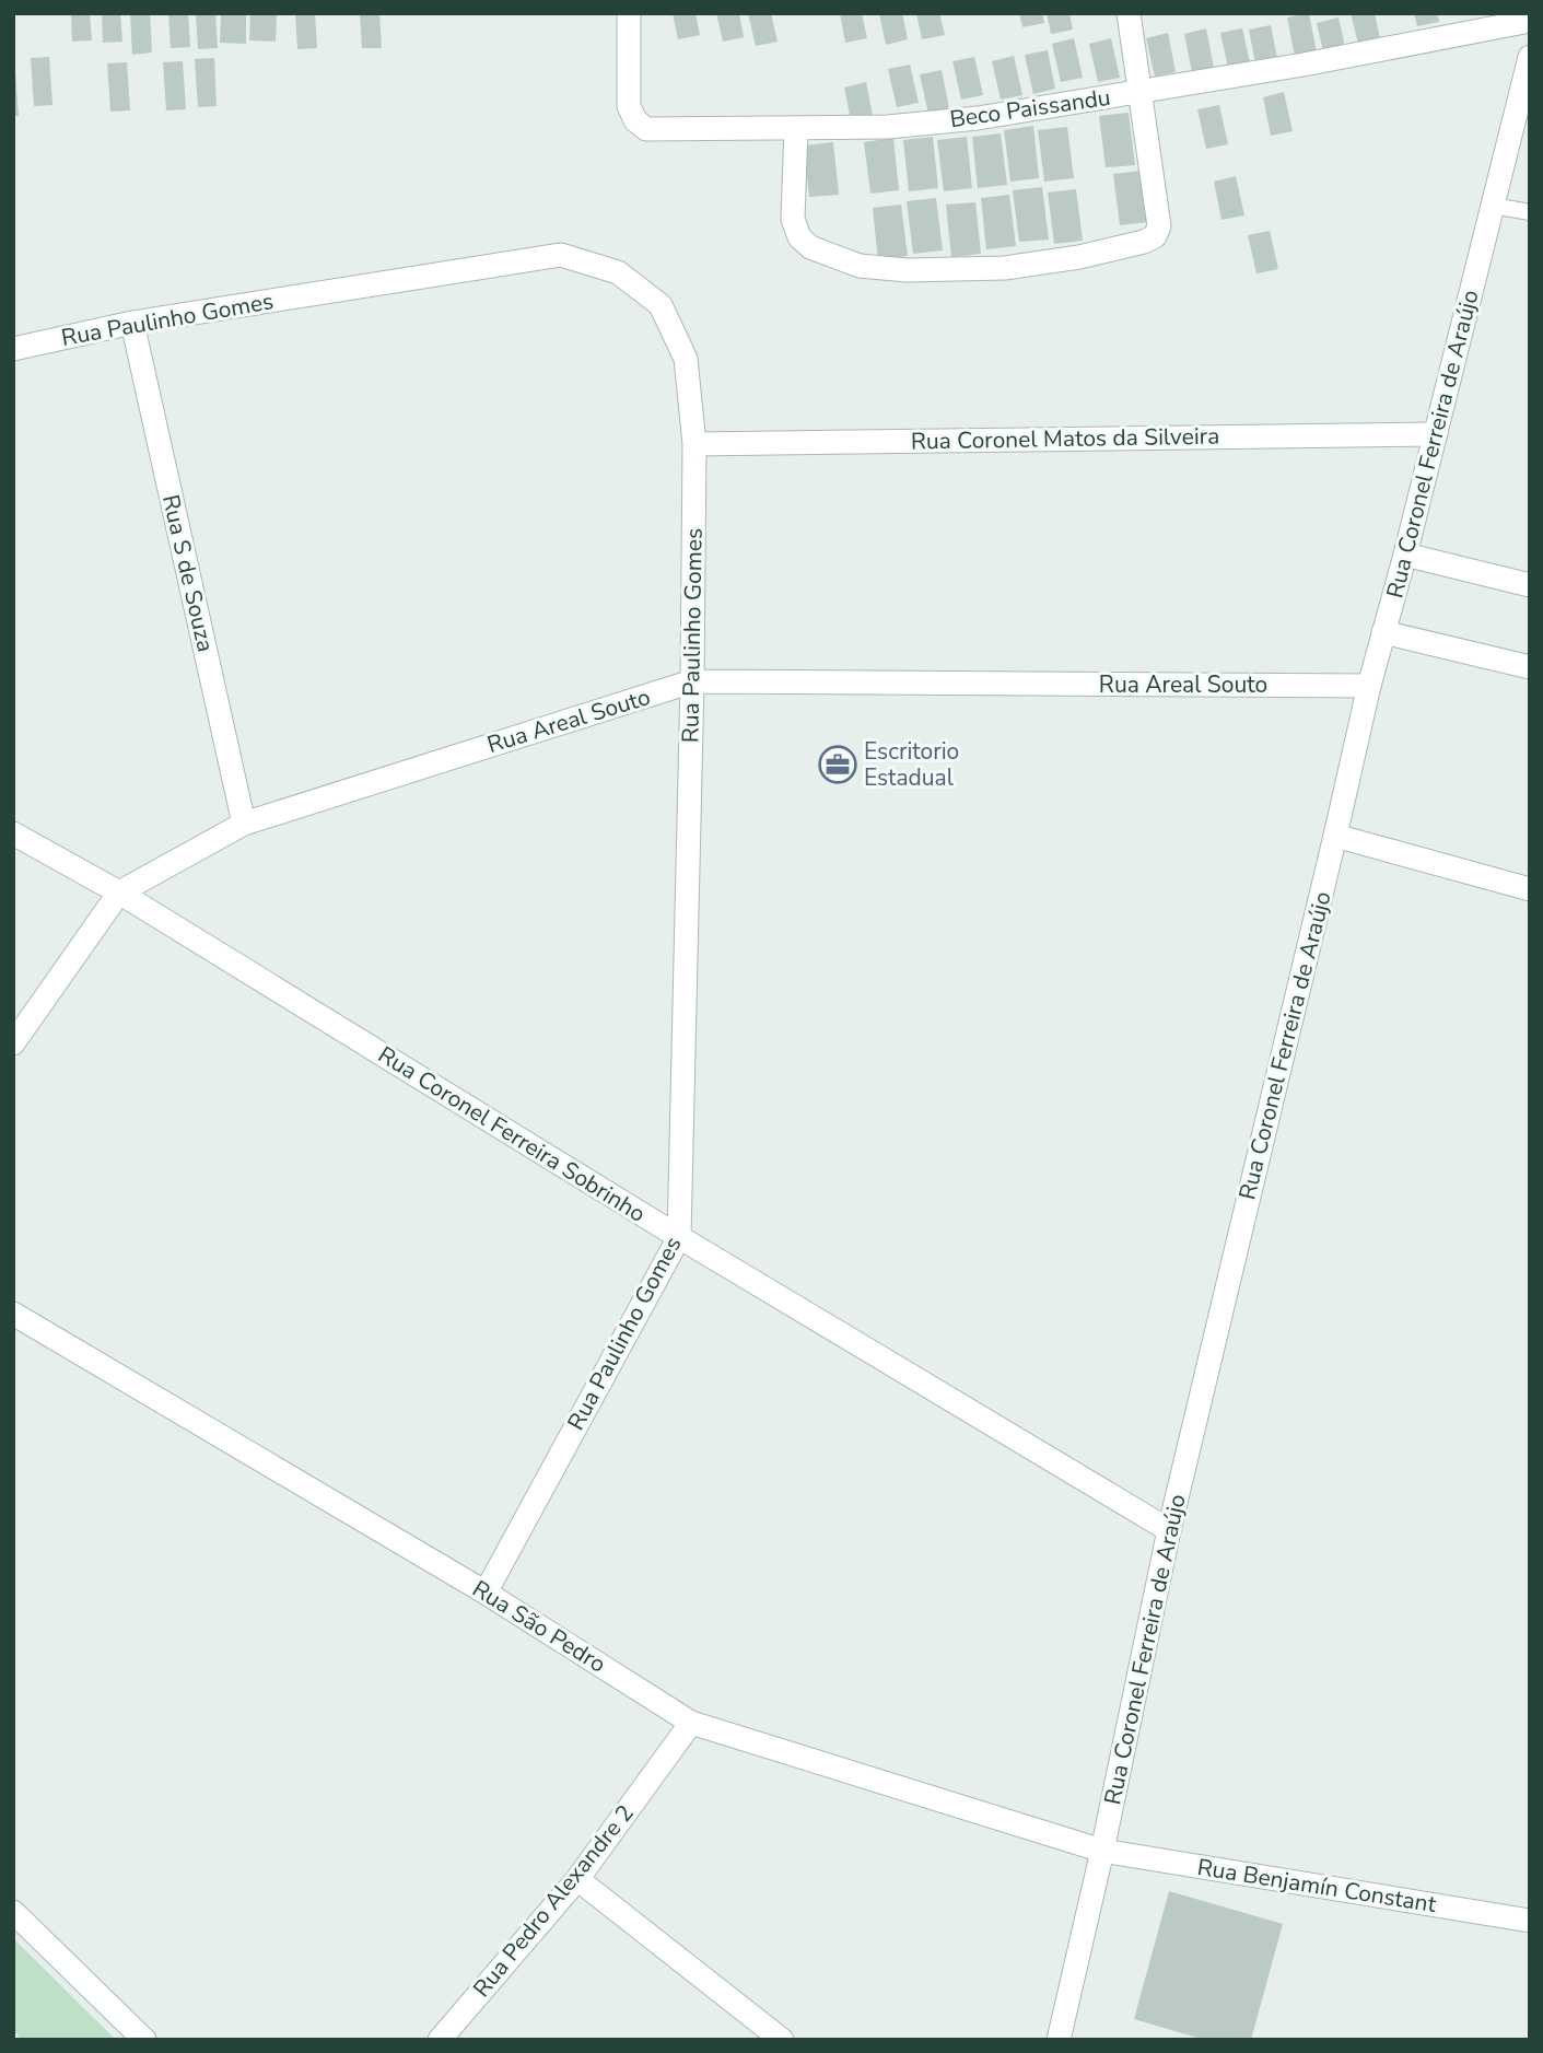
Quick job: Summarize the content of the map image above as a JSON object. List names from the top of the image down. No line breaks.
{"streets":{"street":["Beco Paissandu","Rua Paulinho Gomes","Rua Coronel Matos da Silveira","Rua Coronel Ferreira de Araújo","Rua S de Souza","Rua Areal Souto","Rua Coronel Ferreira Sobrinho","Rua São Pedro","Rua Benjamín Constant","Rua Pedro Alexandre 2"]},"crossings":[["Rua Paulinho Gomes","Rua Coronel Matos da Silveira"],["Rua Paulinho Gomes","Rua S de Souza"],["Rua Paulinho Gomes","Rua Areal Souto"],["Rua Paulinho Gomes","Rua Coronel Ferreira Sobrinho"],["Rua Paulinho Gomes","Rua São Pedro"],["Rua Coronel Matos da Silveira","Rua Coronel Ferreira de Araújo"],["Rua Coronel Ferreira de Araújo","Rua Areal Souto"],["Rua Coronel Ferreira de Araújo","Rua Coronel Ferreira Sobrinho"],["Rua Coronel Ferreira de Araújo","Rua São Pedro"],["Rua Coronel Ferreira de Araújo","Rua Benjamín Constant"],["Rua S de Souza","Rua Areal Souto"],["Rua Areal Souto","Rua Coronel Ferreira Sobrinho"],["Rua São Pedro","Rua Benjamín Constant"],["Rua São Pedro","Rua Pedro Alexandre 2"]],"places":{"office":["Escritorio Estadual"]}}
